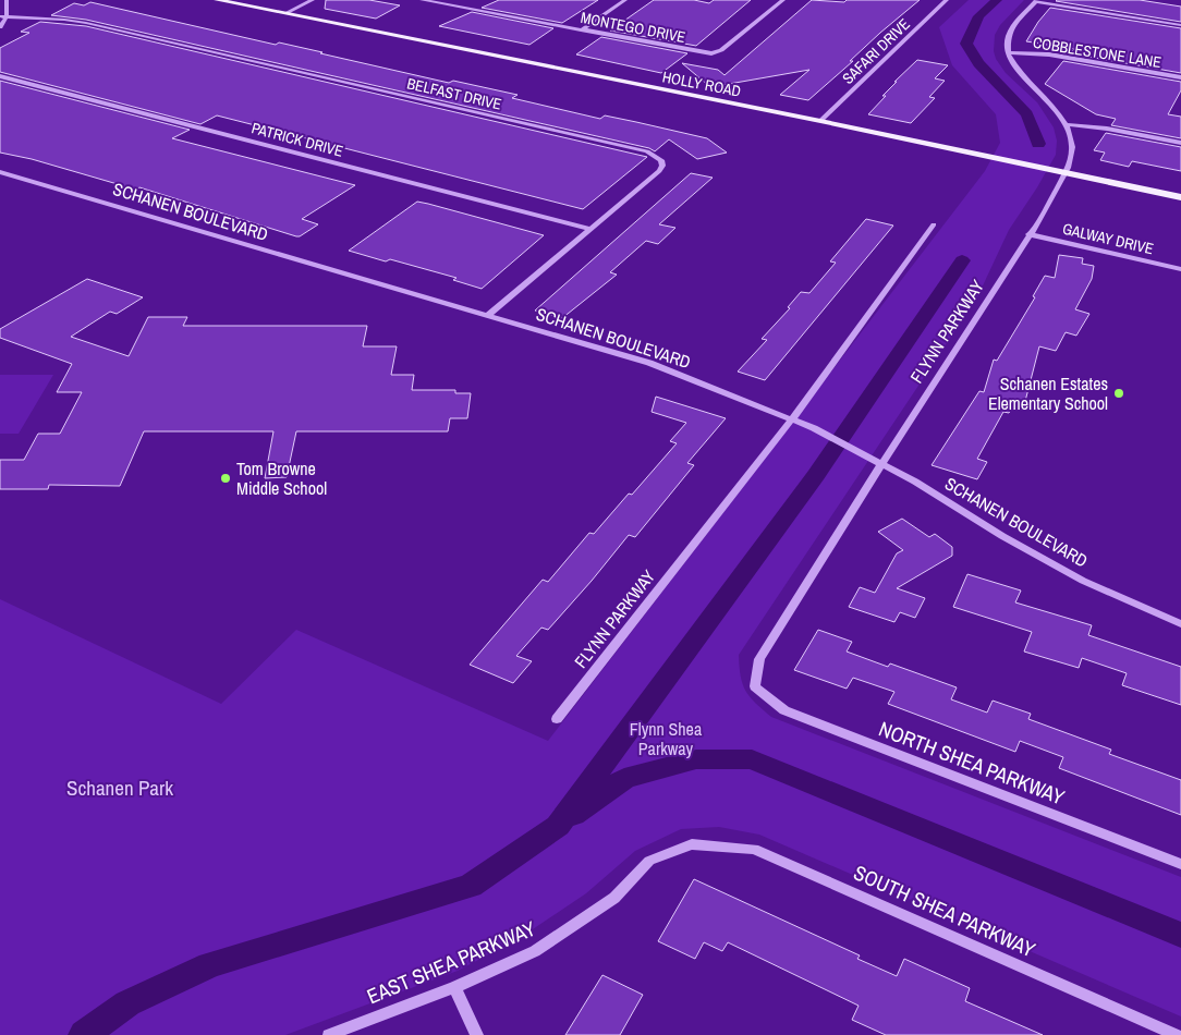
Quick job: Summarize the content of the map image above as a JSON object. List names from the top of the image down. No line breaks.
{"streets":{"main road":["HOLLY ROAD"],"street":["MONTEGO DRIVE","SAFARI DRIVE","COBBLESTONE LANE","BELFAST DRIVE","PATRICK DRIVE","SCHANEN BOULEVARD","GALWAY DRIVE","FLYNN PARKWAY","NORTH SHEA PARKWAY","SOUTH SHEA PARKWAY","EAST SHEA PARKWAY"]},"crossings":[["SAFARI DRIVE","HOLLY ROAD"],["COBBLESTONE LANE","FLYNN PARKWAY"],["HOLLY ROAD","FLYNN PARKWAY"],["BELFAST DRIVE","PATRICK DRIVE"],["BELFAST DRIVE","SCHANEN BOULEVARD"],["SCHANEN BOULEVARD","FLYNN PARKWAY"],["GALWAY DRIVE","FLYNN PARKWAY"],["FLYNN PARKWAY","NORTH SHEA PARKWAY"],["SOUTH SHEA PARKWAY","EAST SHEA PARKWAY"]],"parks":["Flynn Shea Parkway","Schanen Park"],"places":["Schanen Estates Elementary School","Tom Browne Middle School"]}
